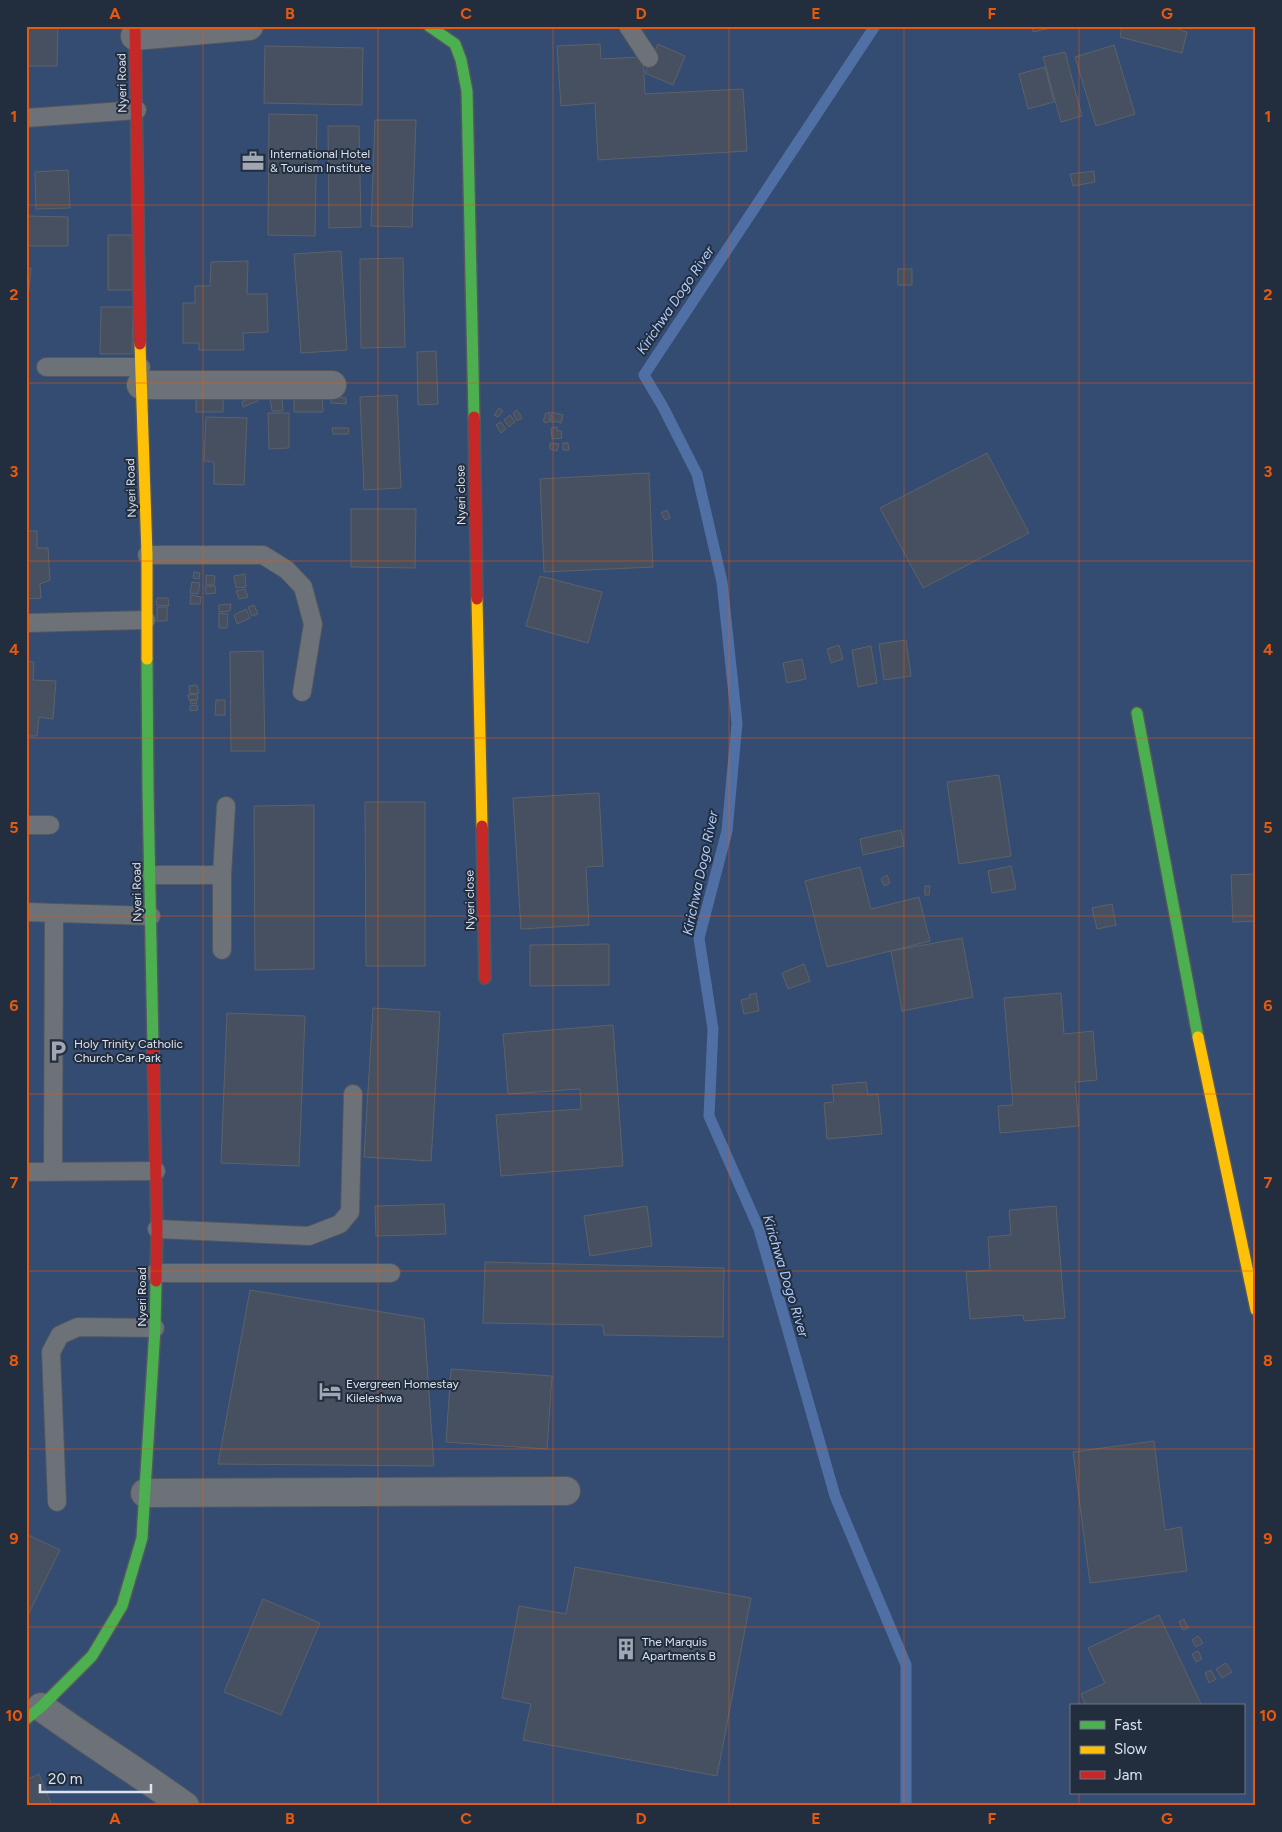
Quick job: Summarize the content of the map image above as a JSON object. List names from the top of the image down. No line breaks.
{"streets":{"street":["Nyeri Road","Nyeri close"]},"water":["Kirichwa Dogo River"],"places":{"office":["International Hotel & Tourism Institute"],"parking":["Holy Trinity Catholic Church Car Park"],"hotel":["Evergreen Homestay Kileleshwa"],"building":["The Marquis Apartments B"]},"legend":["Fast","Slow","Jam"],"scale_bar":"20 m","grid":{"columns":["A","B","C","D","E","F","G"],"rows":["1","2","3","4","5","6","7","8","9","10"]}}
